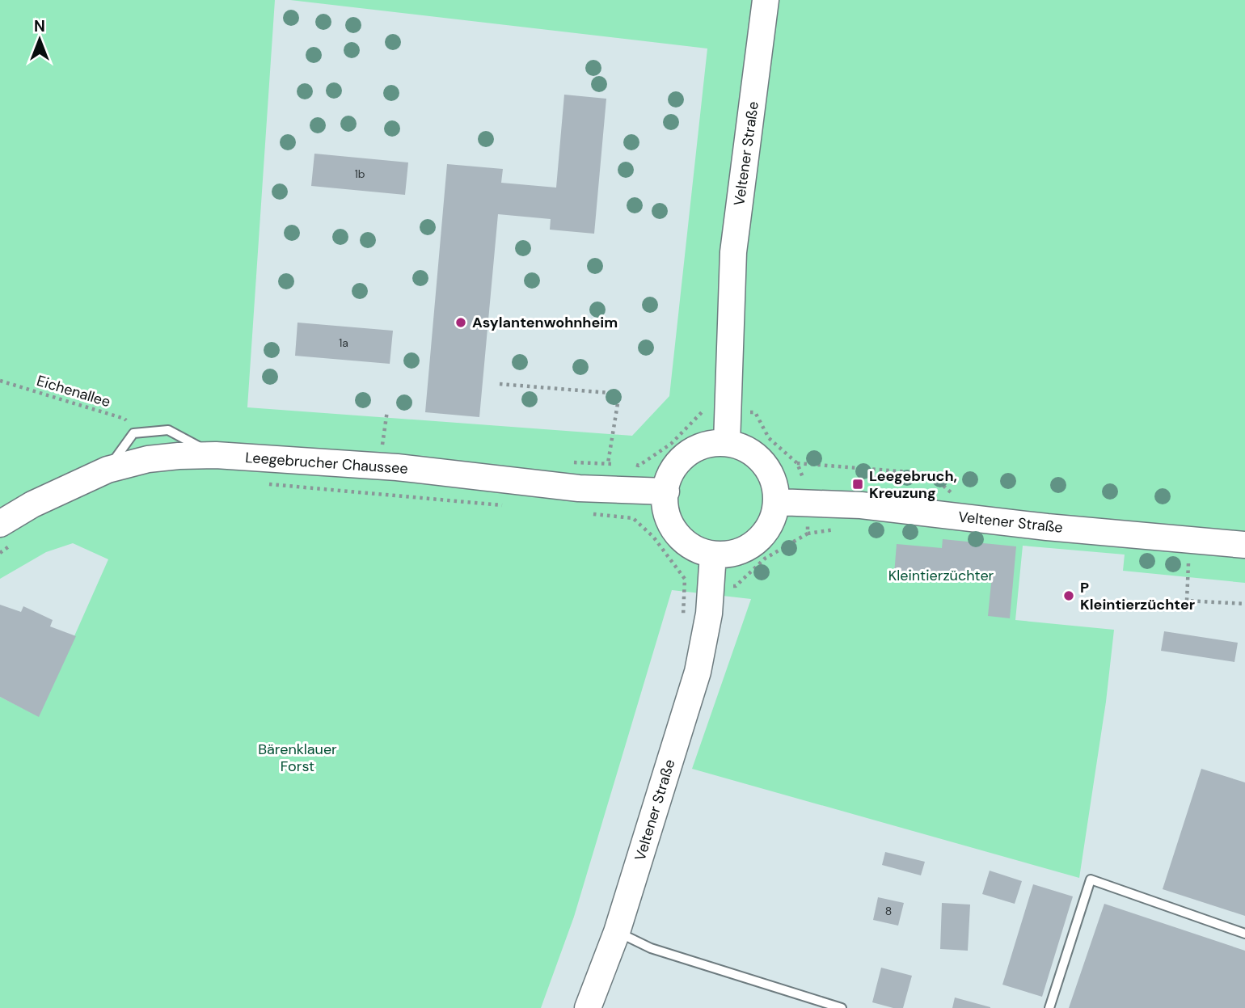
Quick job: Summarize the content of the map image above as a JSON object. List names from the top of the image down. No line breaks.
{"streets":{"main road":["Veltener Straße","Leegebrucher Chaussee"],"path":["Eichenallee"]},"crossings":[["Veltener Straße","Leegebrucher Chaussee"]],"parks":["Kleintierzüchter","Bärenklauer Forst"],"places":{"other":["Asylantenwohnheim","P Kleintierzüchter"],"transit":["Leegebruch, Kreuzung"]},"house_numbers":["1b","1a","8"],"north":"top"}
